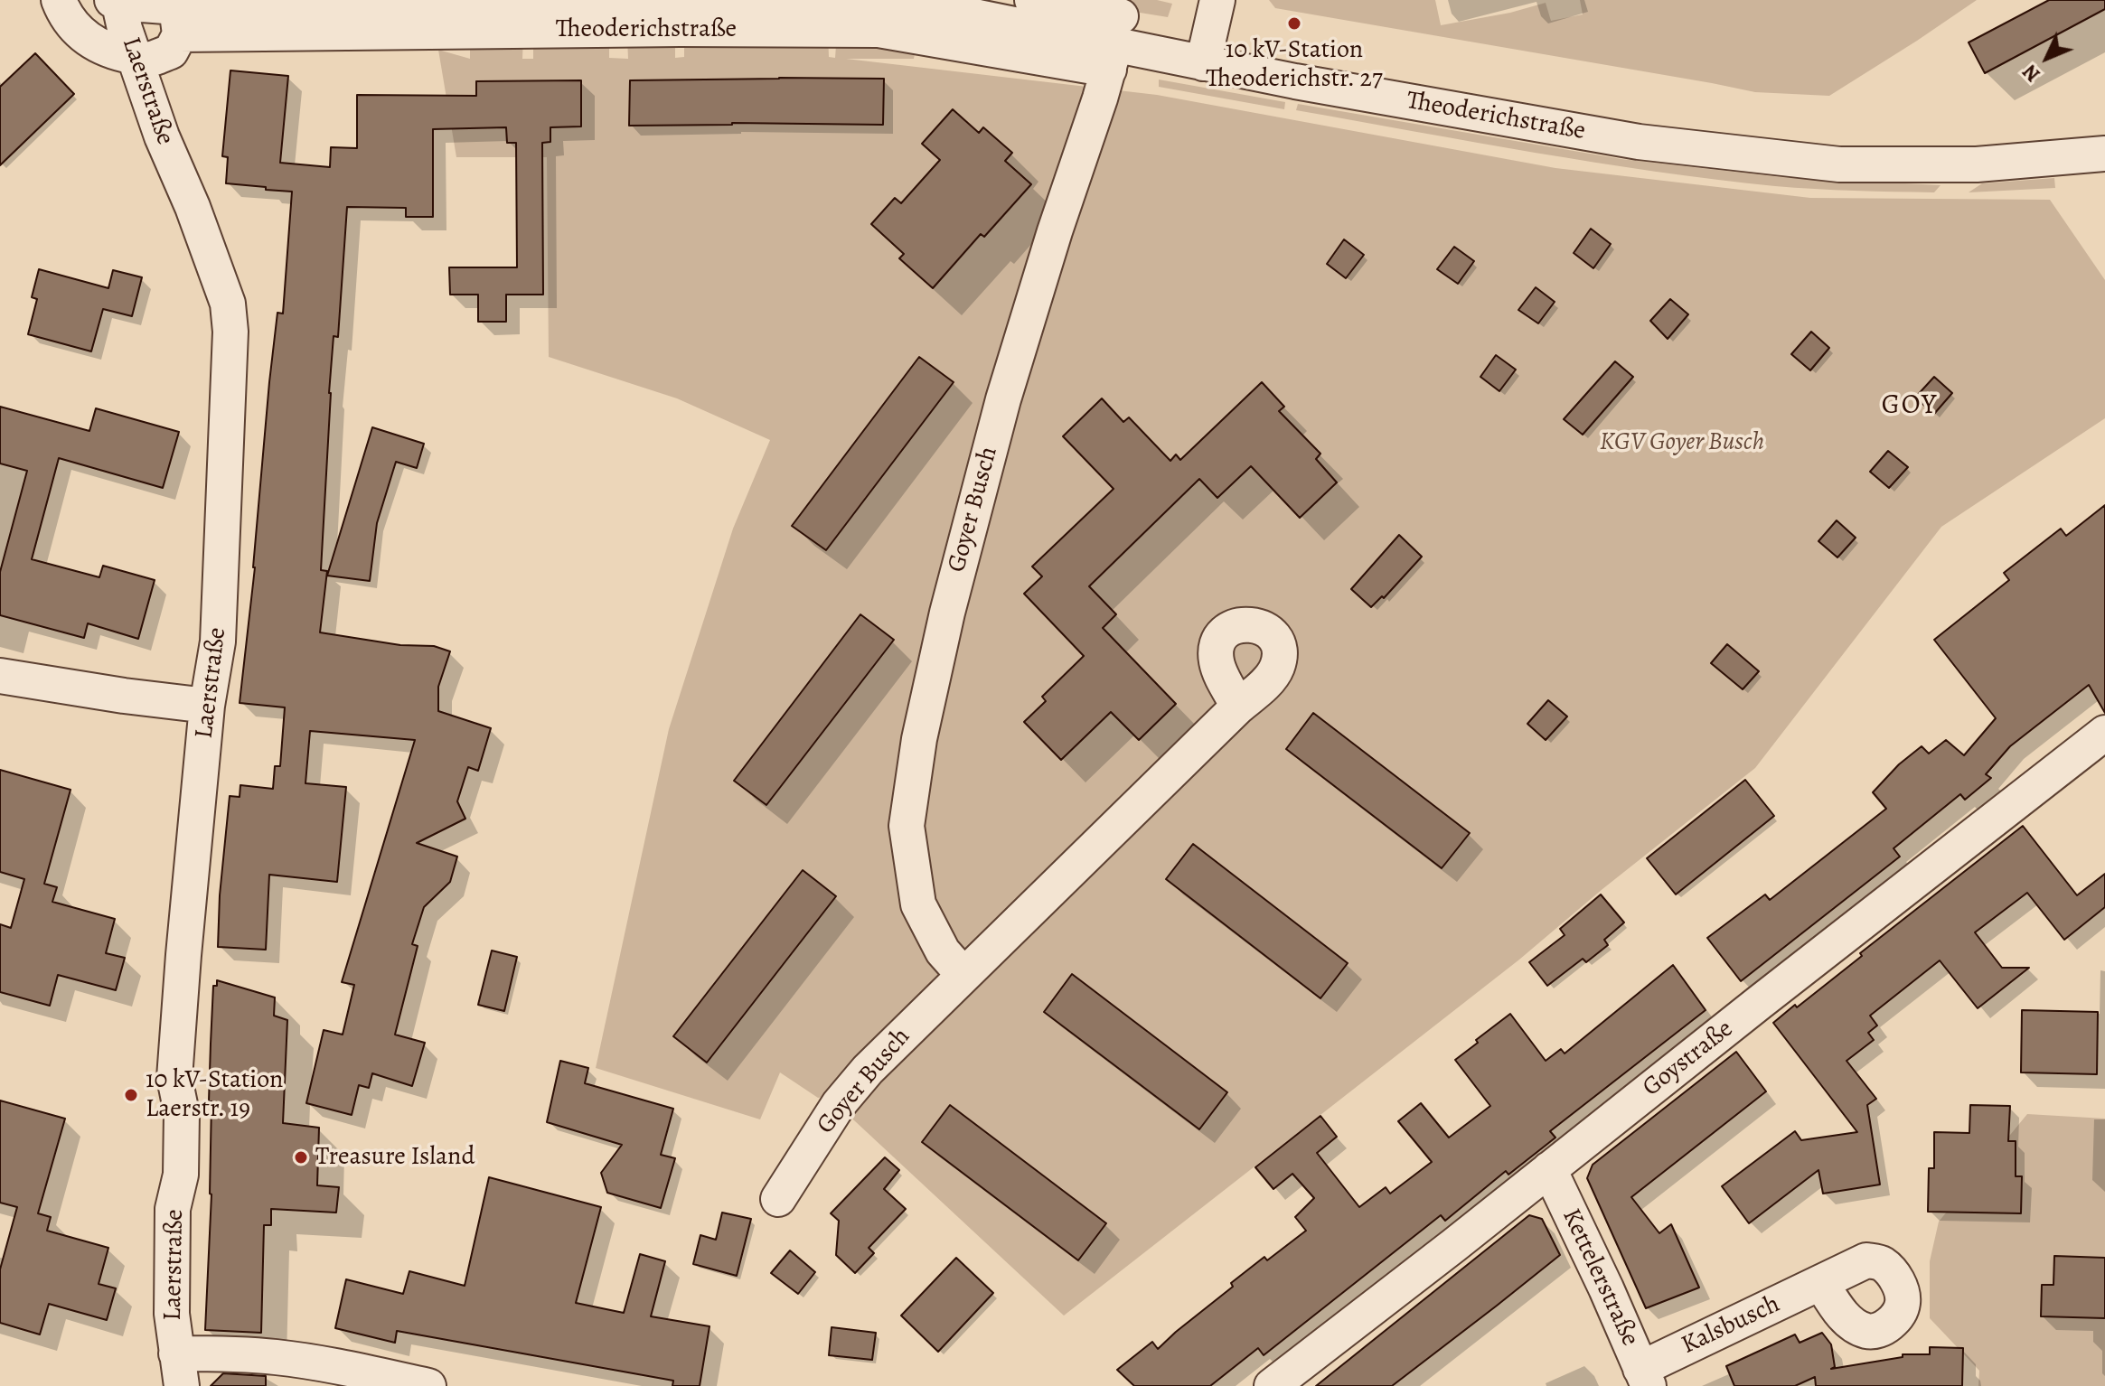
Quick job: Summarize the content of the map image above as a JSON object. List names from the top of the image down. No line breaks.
{"streets":{"street":["Theoderichstraße","Laerstraße","Goyer Busch","Goystraße","Kettelerstraße","Kalsbusch"]},"crossings":[["Theoderichstraße","Laerstraße"],["Theoderichstraße","Goyer Busch"],["Goystraße","Kettelerstraße"],["Kettelerstraße","Kalsbusch"]],"districts":["GOY"],"parks":["KGV Goyer Busch"],"places":["10 kV-Station Theoderichstr. 27","10 kV-Station Laerstr. 19","Treasure Island"],"north":"bottom left"}
